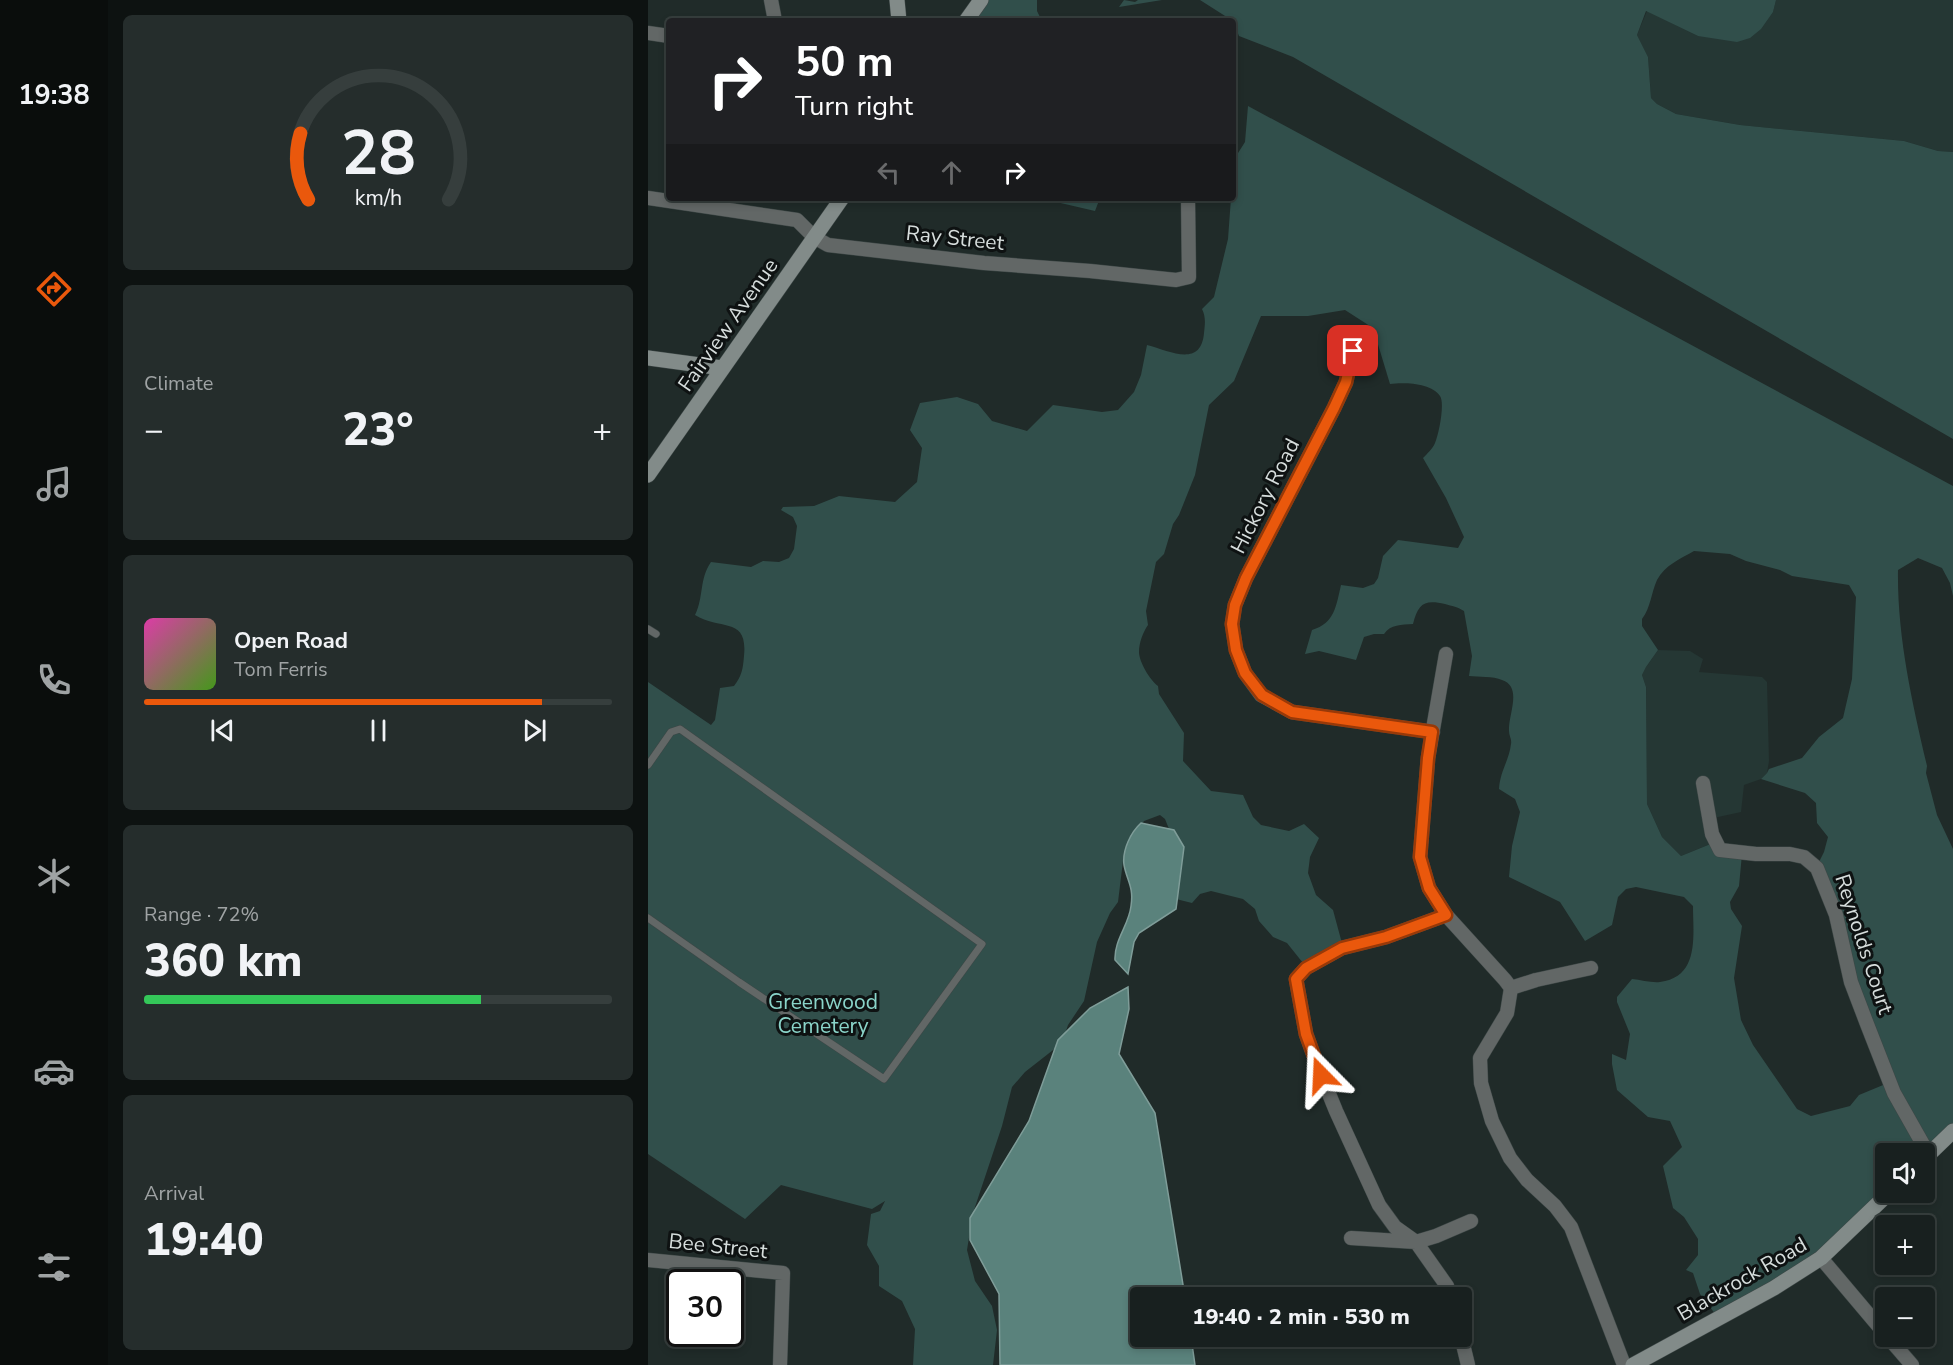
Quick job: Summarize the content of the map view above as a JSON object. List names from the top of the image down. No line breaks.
{"streets":{"street":["Ray Street","Fairview Avenue","Hickory Road","Reynolds Court","Bee Street","Blackrock Road"]},"crossings":[["Ray Street","Fairview Avenue"]],"parks":["Greenwood Cemetery"],"page":{"tabs":"19:38","turn":["50 m","Turn right"],"tile":["Climate",["Range · 72%","360 km"],["Arrival","19:40"]],"heat":["−","23°","+"],"song":["Open Road","Tom Ferris"],"map_buttons":["+","−"],"limit":"30","trip":"19:40 · 2 min · 530 m","gauge":["28","km/h"]}}
